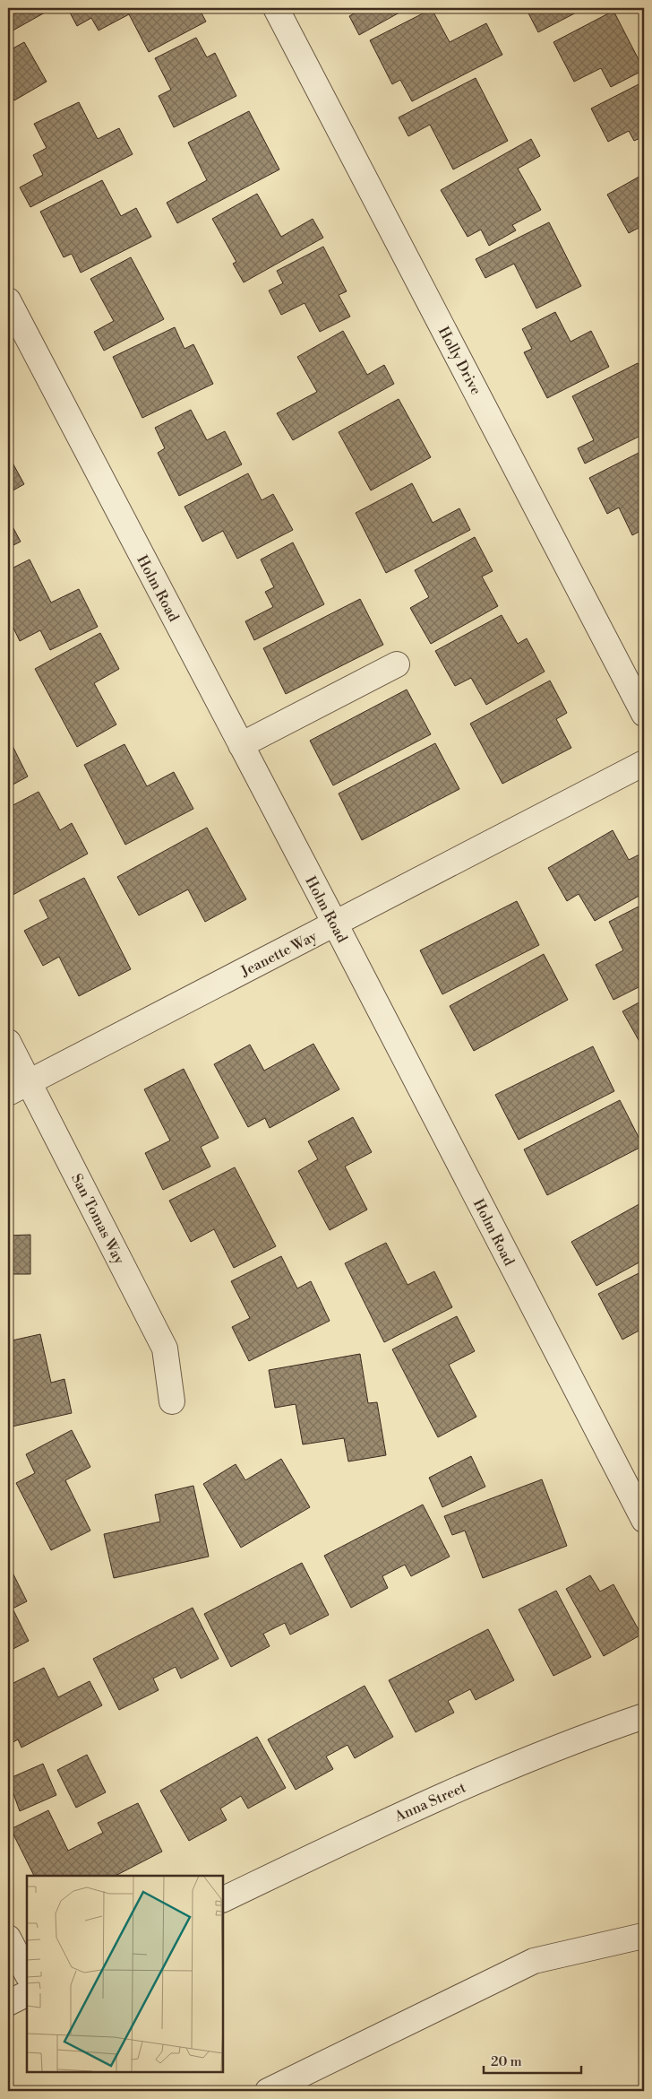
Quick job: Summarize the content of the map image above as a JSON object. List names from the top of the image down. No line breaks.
{"streets":{"street":["Holly Drive","Holm Road","Jeanette Way","San Tomas Way","Anna Street"]},"crossings":[["Holm Road","Jeanette Way"],["Jeanette Way","San Tomas Way"]],"scale_bar":"20 m"}
